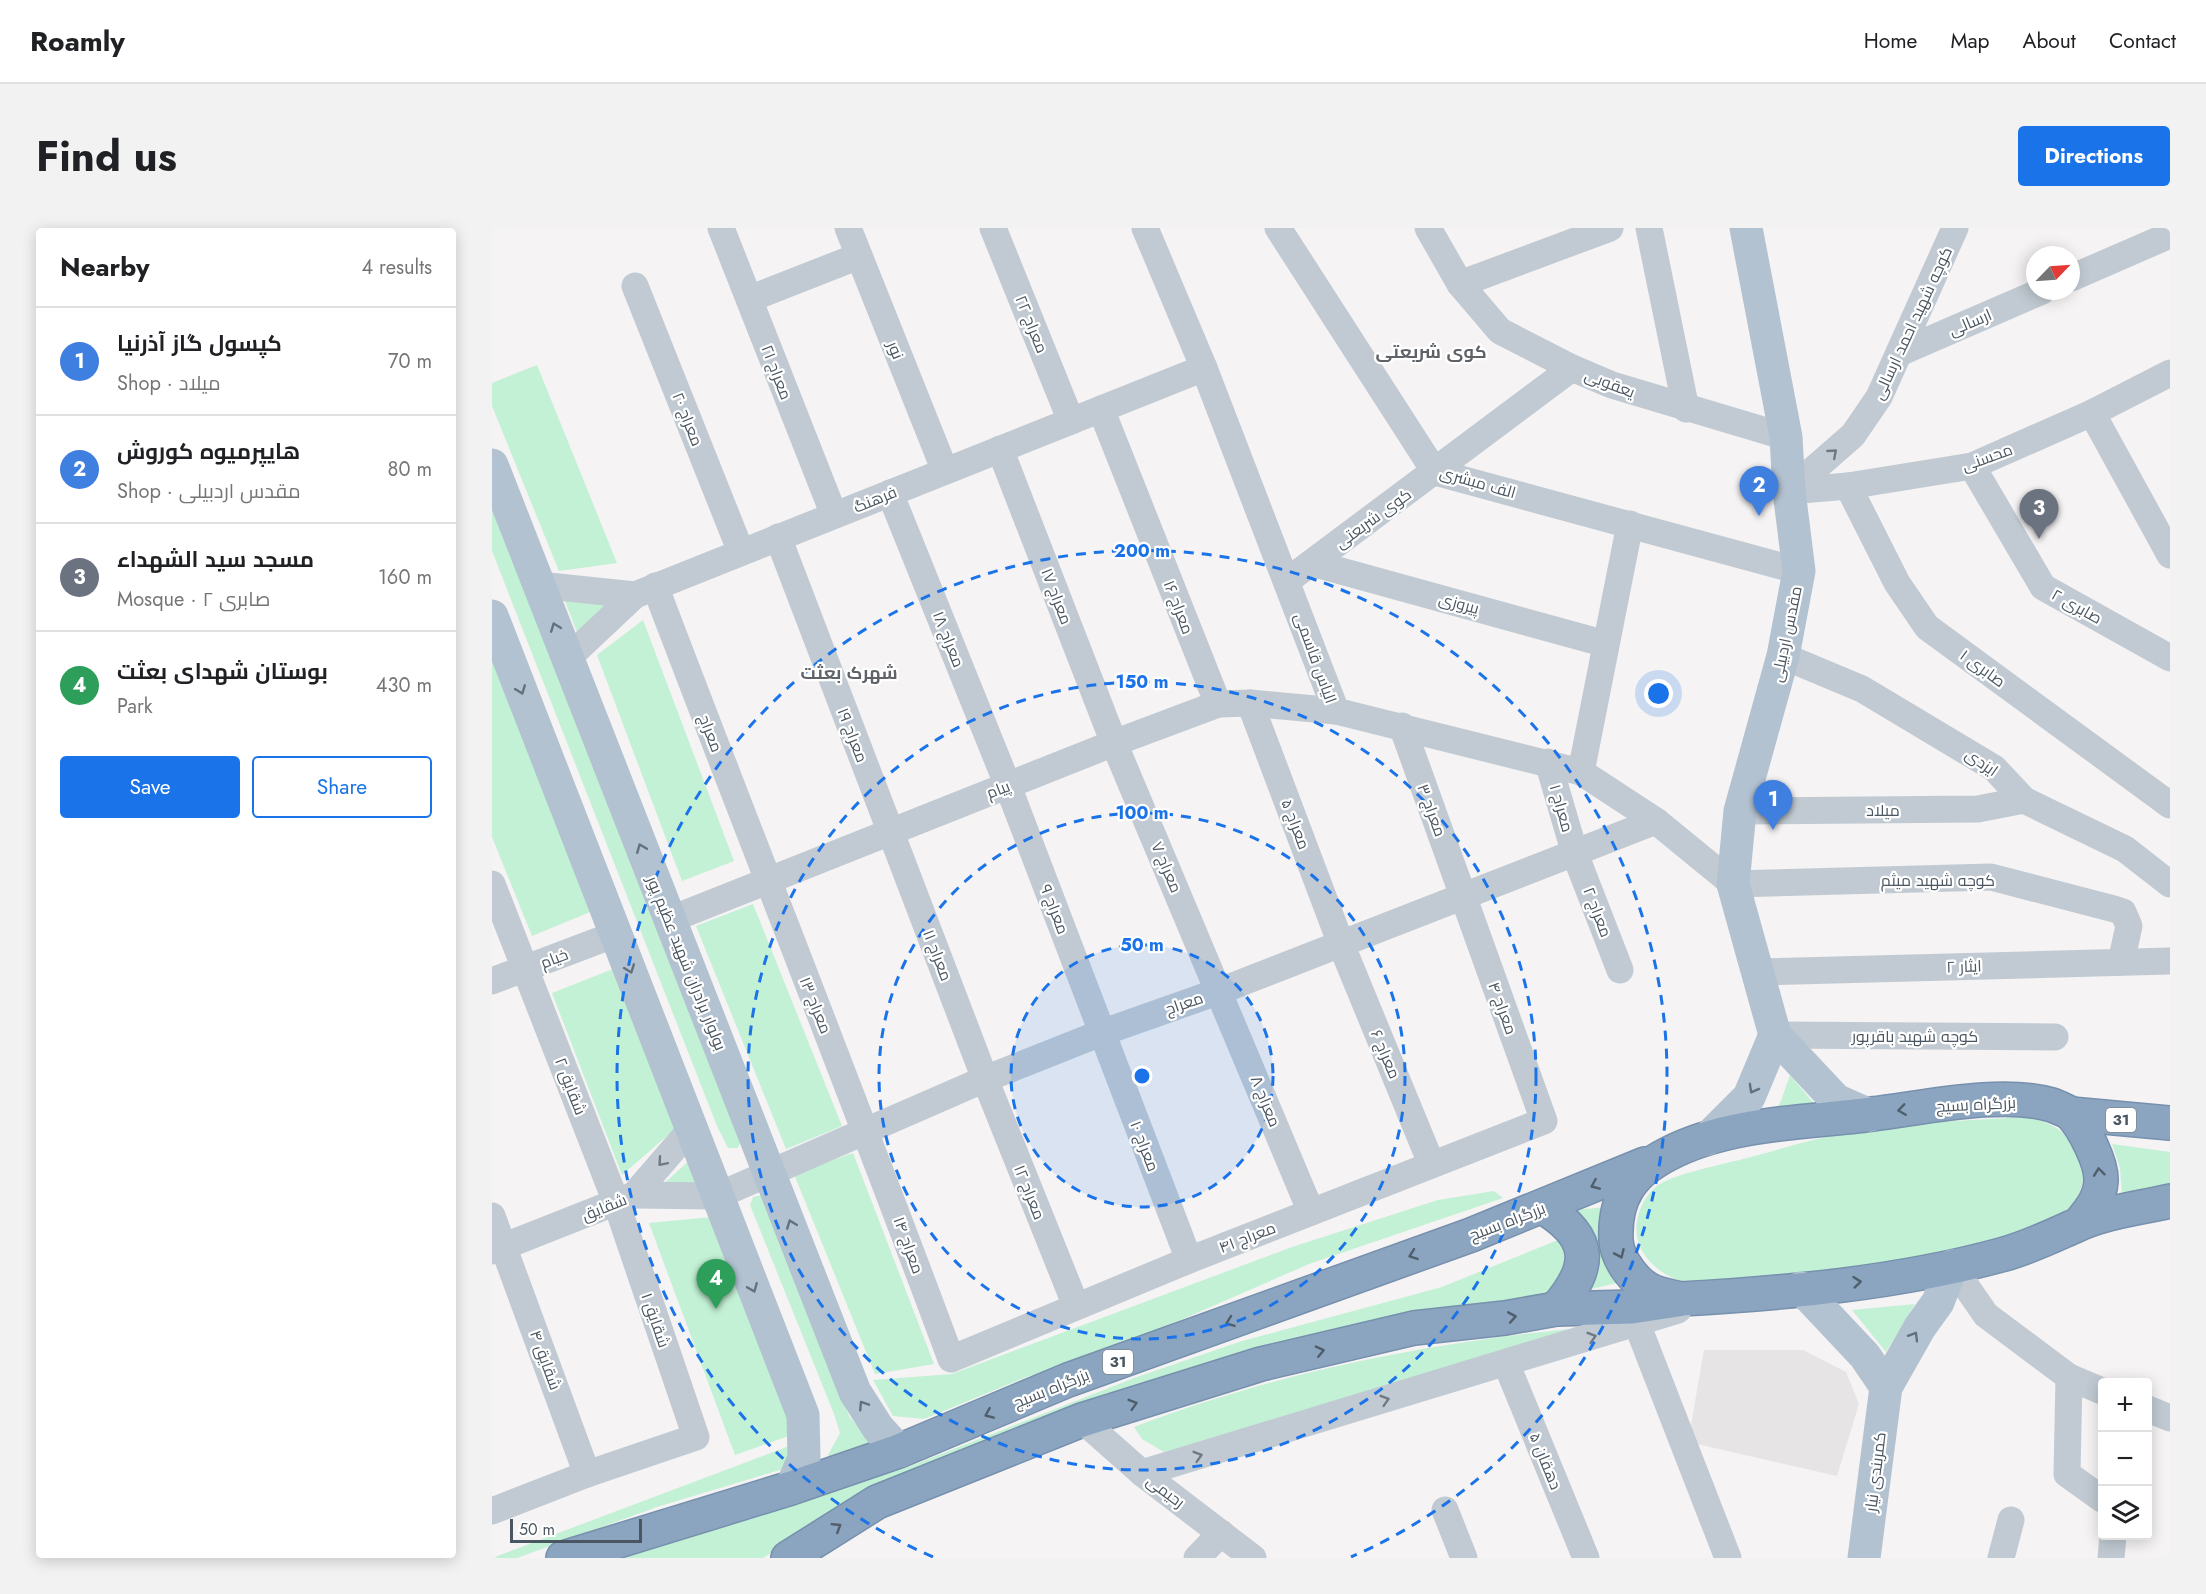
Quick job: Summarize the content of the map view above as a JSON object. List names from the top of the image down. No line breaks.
{"streets":{"highway":["بزرگراه بسیج","31"],"main road":["مقدس اردبیلی","بولوار برادران شهید عظیم‌ پور","کمربندی نیار"],"street":["ارسالی","کوچه شهید احمد ارسالی","معراج ۲۲","نور","معراج ۲۱","یعقوبی","معراج ۲۰","محسنی","الف مبشری","فرهنگ","کوی شریعتی","معراج ۱۷","پیروزی","صابری ۲","معراج ۱۶","معراج ۱۸","الیاس قاسمی","صابری ۱","معراج","معراج ۱۹","ایزدی","پیام","معراج ۱","معراج ۳","میلاد","معراج ۵","معراج ۷","کوچه شهید میثم","معراج ۹","معراج ۲","معراج ۱۱","خیام","ایثار ۲","معراج ۱۳","معراج ۴","کوچه شهید باقرپور","معراج ۶","شقایق ۲","معراج ۸","معراج ۱۰","معراج ۱۲","شقایق","معراج ۴۱","معراج ۱۴","شقایق ۱","شقایق ۴","دهقان ۵","رحیمی"]},"crossings":[["ارسالی","کوچه شهید احمد ارسالی"],["کوچه شهید احمد ارسالی","محسنی"],["کوچه شهید احمد ارسالی","مقدس اردبیلی"],["معراج ۲۲","فرهنگ"],["نور","فرهنگ"],["معراج ۲۱","فرهنگ"],["یعقوبی","کوی شریعتی"],["یعقوبی","مقدس اردبیلی"],["معراج ۲۰","فرهنگ"],["محسنی","صابری ۲"],["محسنی","مقدس اردبیلی"],["محسنی","صابری ۱"],["الف مبشری","کوی شریعتی"],["الف مبشری","مقدس اردبیلی"],["فرهنگ","معراج ۱۷"],["فرهنگ","معراج ۱۶"],["فرهنگ","معراج ۱۸"],["فرهنگ","الیاس قاسمی"],["فرهنگ","معراج"],["فرهنگ","معراج ۱۹"],["فرهنگ","بولوار برادران شهید عظیم‌ پور"],["کوی شریعتی","پیروزی"],["کوی شریعتی","الیاس قاسمی"],["معراج ۱۷","پیام"],["معراج ۱۷","معراج ۷"],["معراج ۱۶","پیام"],["مقدس اردبیلی","الیاس قاسمی"],["مقدس اردبیلی","ایزدی"],["مقدس اردبیلی","میلاد"],["مقدس اردبیلی","کوچه شهید میثم"],["مقدس اردبیلی","ایثار ۲"],["مقدس اردبیلی","کوچه شهید باقرپور"],["معراج ۱۸","پیام"],["معراج ۱۸","معراج ۹"],["الیاس قاسمی","معراج"],["الیاس قاسمی","پیام"],["الیاس قاسمی","معراج ۱"],["الیاس قاسمی","معراج ۳"],["الیاس قاسمی","کوچه شهید میثم"],["معراج","پیام"],["معراج","معراج ۱"],["معراج","معراج ۳"],["معراج","معراج ۵"],["معراج","معراج ۷"],["معراج","معراج ۹"],["معراج","معراج ۲"],["معراج","معراج ۱۱"],["معراج","بولوار برادران شهید عظیم‌ پور"],["معراج","معراج ۱۳"],["معراج","معراج ۴"],["معراج","معراج ۶"],["معراج","معراج ۸"],["معراج","معراج ۱۰"],["معراج","معراج ۱۲"],["معراج","معراج ۱۴"],["معراج ۱۹","پیام"],["معراج ۱۹","معراج ۱۱"],["ایزدی","میلاد"],["پیام","معراج ۵"],["پیام","معراج ۷"],["پیام","معراج ۹"],["پیام","معراج ۱۱"],["پیام","بولوار برادران شهید عظیم‌ پور"],["پیام","معراج ۱۳"],["معراج ۱","معراج ۲"],["معراج ۳","معراج ۴"],["معراج ۵","معراج ۶"],["معراج ۷","معراج ۸"],["کوچه شهید میثم","ایثار ۲"],["معراج ۹","معراج ۱۰"],["معراج ۱۱","معراج ۱۲"],["خیام","شقایق ۲"],["بولوار برادران شهید عظیم‌ پور","بزرگراه بسیج"],["معراج ۱۳","معراج ۱۴"],["معراج ۴","معراج ۴۱"],["معراج ۶","معراج ۴۱"],["شقایق ۲","شقایق"],["شقایق ۲","شقایق ۱"],["معراج ۸","معراج ۴۱"],["بزرگراه بسیج","رحیمی"],["معراج ۱۰","معراج ۴۱"],["معراج ۱۲","معراج ۴۱"],["شقایق","شقایق ۱"],["شقایق","شقایق ۴"],["معراج ۴۱","معراج ۱۴"],["شقایق ۱","شقایق ۴"]],"one_way":["کوچه شهید احمد ارسالی","شقایق"],"districts":["کوی شریعتی","شهرک بعثت"],"scale_bar":"50 m","north":"top right","page":{"header":"Roamly","nav":["Home","Map","About","Contact"],"title":"Find us","buttons":["Directions",["Save","Share"]],"heading":["Nearby","4 results"],"list":[{"mark":"1","name":"کپسول گاز آذرنیا","note":"Shop · میلاد","value":"70 m"},{"mark":"2","name":"هایپرمیوه کوروش","note":"Shop · مقدس اردبیلی","value":"80 m"},{"mark":"3","name":"مسجد سید الشهداء","note":"Mosque · صابری ۲","value":"160 m"},{"mark":"4","name":"بوستان شهدای بعثت","note":"Park","value":"430 m"}],"pins":["2","3","1","4"],"map_buttons":["+","−"],"scale":"50 m"},"rings":["200 m","150 m","100 m","50 m"]}
